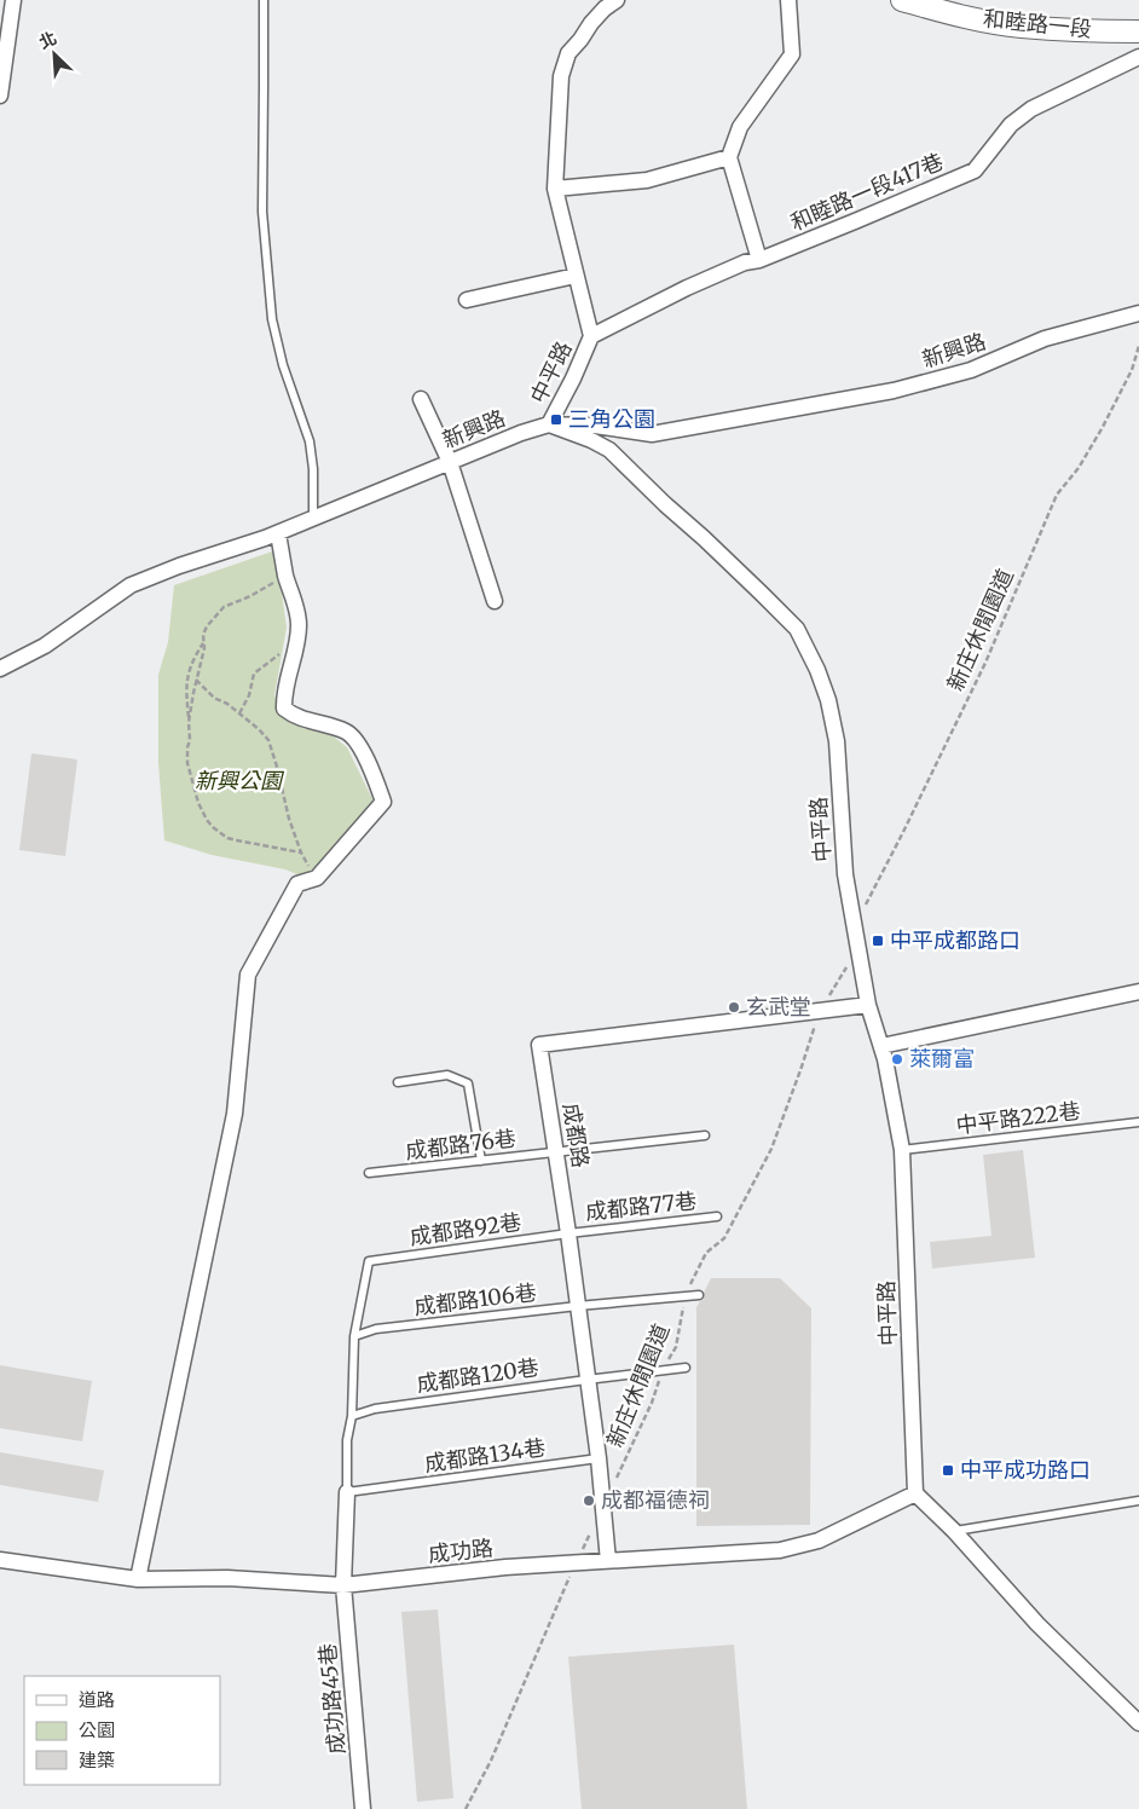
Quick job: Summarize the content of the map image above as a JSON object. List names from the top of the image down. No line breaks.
{"streets":{"street":["和睦路一段","和睦路一段417巷","新興路","中平路","成都路","成功路","成功路45巷"],"lane":["中平路222巷","成都路76巷","成都路77巷","成都路92巷","成都路106巷","成都路120巷","成都路134巷"],"path":["新庄休閒園道"]},"crossings":[["和睦路一段417巷","中平路"],["新興路","中平路"],["中平路","新庄休閒園道"],["中平路","中平路222巷"],["中平路","成都路"],["中平路","成功路"],["新庄休閒園道","成都路"],["新庄休閒園道","成都路106巷"],["新庄休閒園道","成都路120巷"],["成都路","成都路76巷"],["成都路","成都路77巷"],["成都路","成都路92巷"],["成都路","成都路106巷"],["成都路","成都路120巷"],["成都路","成都路134巷"],["成都路","成功路"],["成都路77巷","成都路92巷"],["成都路92巷","成都路106巷"],["成都路134巷","成功路45巷"],["成功路","成功路45巷"]],"parks":["新興公園"],"places":{"transit":["三角公園","中平成都路口","中平成功路口"],"other":["玄武堂","萊爾富","成都福德祠"]},"legend":["道路","公園","建築"],"north":"top left"}
